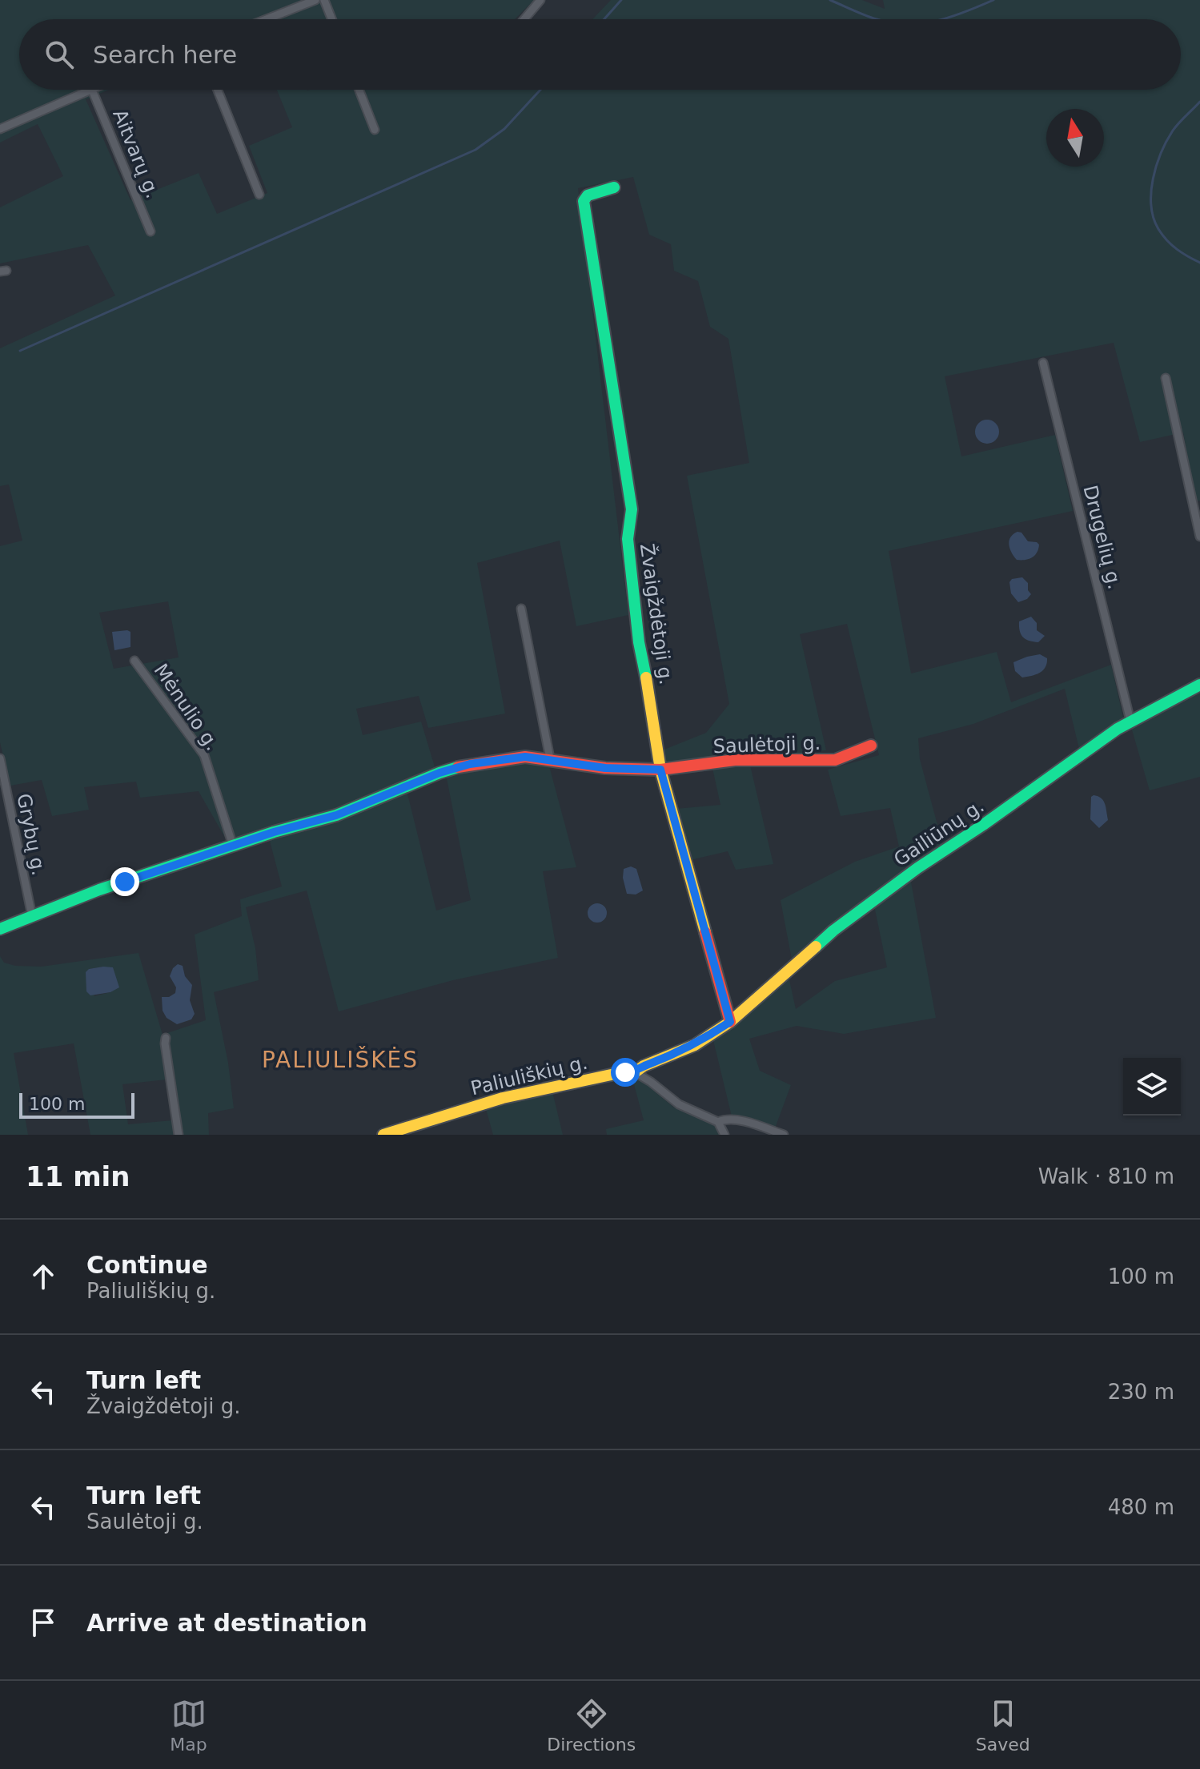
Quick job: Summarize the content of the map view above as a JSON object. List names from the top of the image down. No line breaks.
{"streets":{"street":["Aitvarų g.","Drugelių g.","Žvaigždėtoji g.","Mėnulio g.","Saulėtoji g.","Gailiūnų g.","Grybų g.","Paliuliškių g."]},"crossings":[["Drugelių g.","Gailiūnų g."],["Žvaigždėtoji g.","Saulėtoji g."],["Žvaigždėtoji g.","Gailiūnų g."],["Mėnulio g.","Saulėtoji g."],["Saulėtoji g.","Grybų g."],["Gailiūnų g.","Paliuliškių g."]],"districts":["PALIULIŠKĖS"],"scale_bar":"100 m","north":"top","page":{"search":"Search here","scale":"100 m","heading":["11 min","Walk · 810 m"],"list":[["Continue","Paliuliškių g.","100 m"],["Turn left","Žvaigždėtoji g.","230 m"],["Turn left","Saulėtoji g.","480 m"],"Arrive at destination"],"nav":["Map","Directions","Saved"]}}
